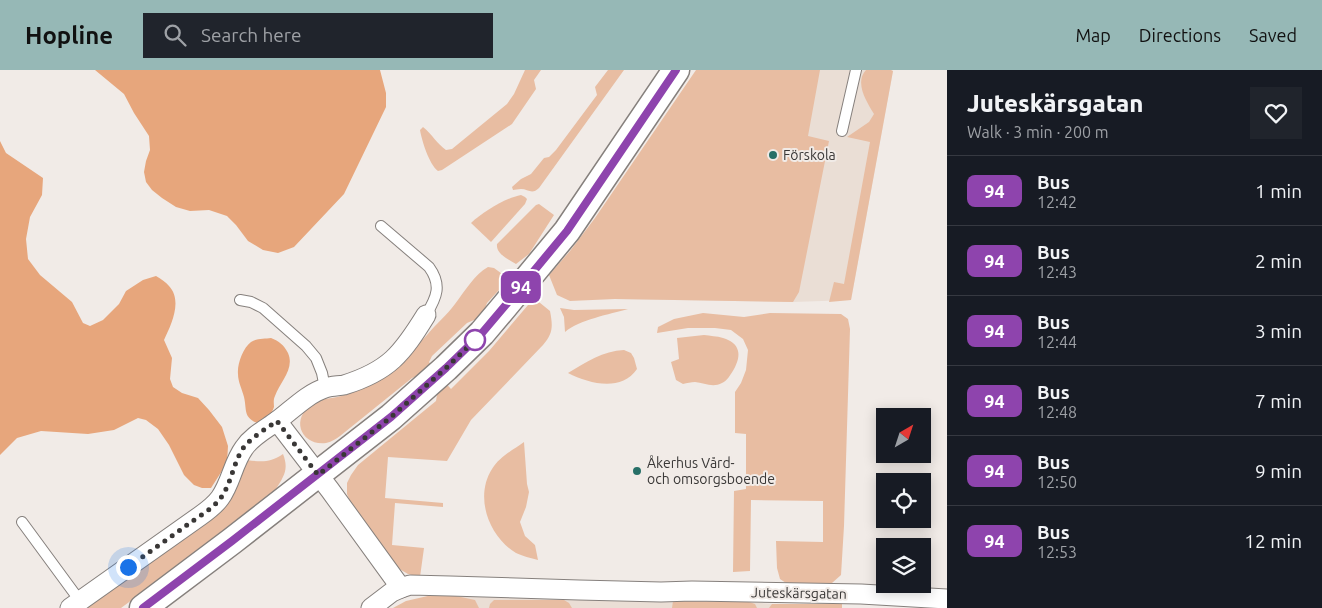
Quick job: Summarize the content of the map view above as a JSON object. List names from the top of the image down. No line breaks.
{"streets":{"street":["Juteskärsgatan"]},"places":["Förskola","Åkerhus Vård- och omsorgsboende"],"lines":["bus line 94"],"north":"top right","page":{"header":"Hopline","search":"Search here","nav":["Map","Directions","Saved"],"on_map":"94","heading":["Juteskärsgatan","Walk · 3 min · 200 m"],"list":[{"mark":"94","name":"Bus","note":"12:42","value":"1 min"},{"mark":"94","name":"Bus","note":"12:43","value":"2 min"},{"mark":"94","name":"Bus","note":"12:44","value":"3 min"},{"mark":"94","name":"Bus","note":"12:48","value":"7 min"},{"mark":"94","name":"Bus","note":"12:50","value":"9 min"},{"mark":"94","name":"Bus","note":"12:53","value":"12 min"}]}}
